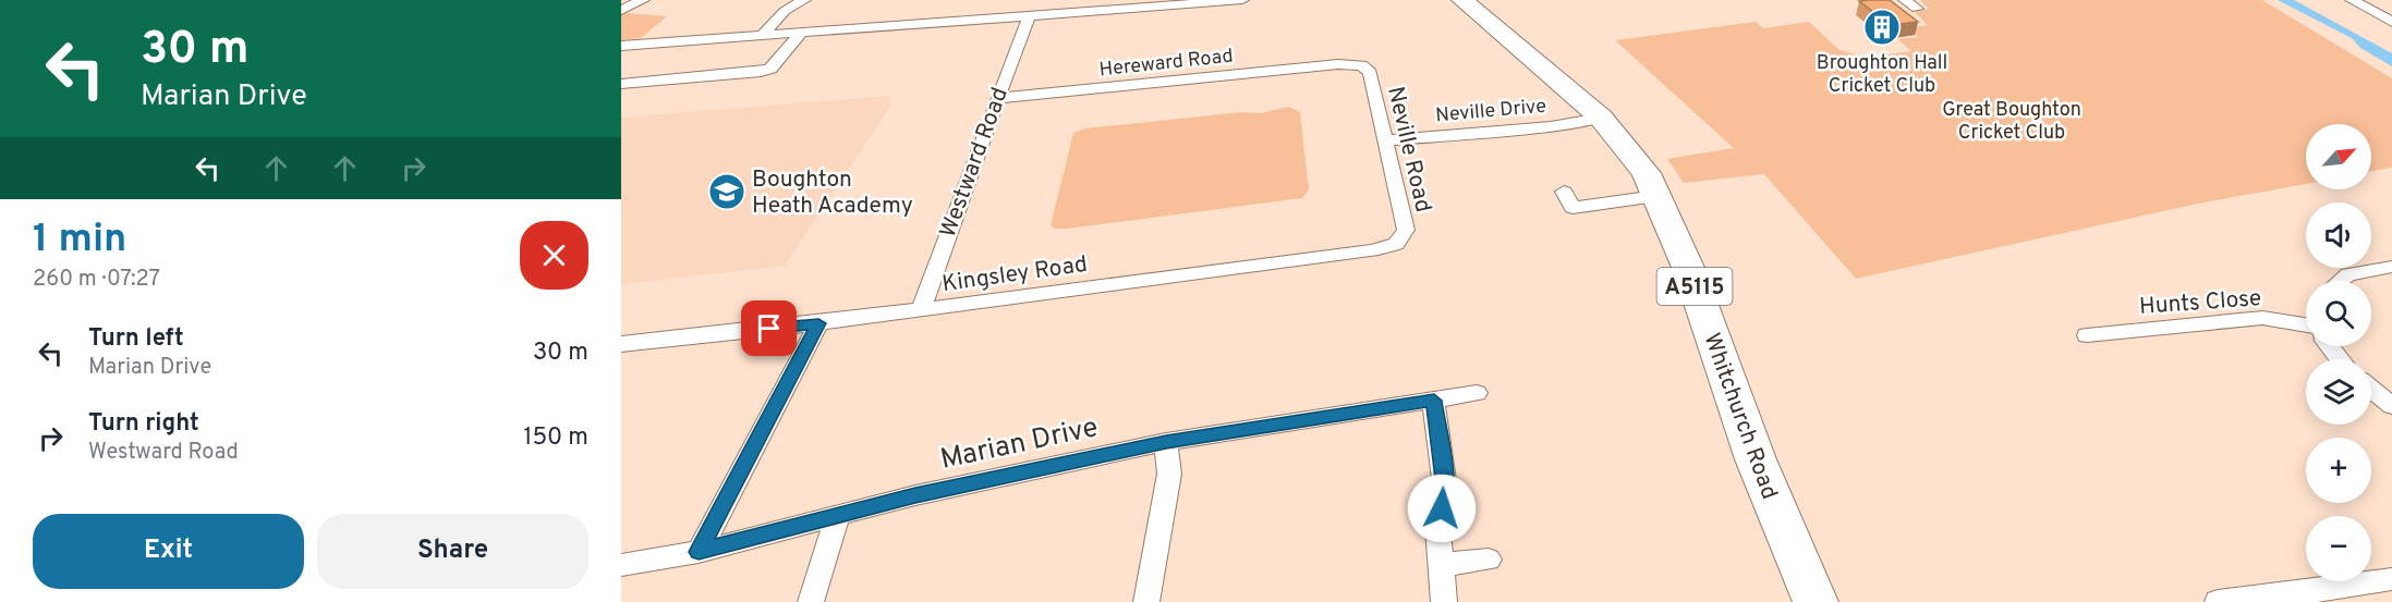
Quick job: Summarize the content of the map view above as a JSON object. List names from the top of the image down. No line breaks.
{"streets":{"highway":["A5115","Whitchurch Road"],"street":["Hereward Road","Neville Drive","Neville Road","Westward Road","Kingsley Road","Hunts Close","Marian Drive"]},"crossings":[["Hereward Road","Neville Road"],["Hereward Road","Westward Road"],["Neville Drive","Neville Road"],["Neville Drive","Whitchurch Road"],["Neville Road","Kingsley Road"],["Westward Road","Kingsley Road"]],"parks":["Great Boughton Cricket Club"],"places":{"building":["Broughton Hall Cricket Club"],"school or university":["Boughton Heath Academy"]},"north":"top right","page":{"turn":["30 m","Marian Drive"],"map_buttons":["+","−"],"heading":["1 min","260 m · 07:27"],"list":[{"name":"Turn left","note":"Marian Drive","value":"30 m"},{"name":"Turn right","note":"Westward Road","value":"150 m"}],"buttons":["Exit","Share"]}}
